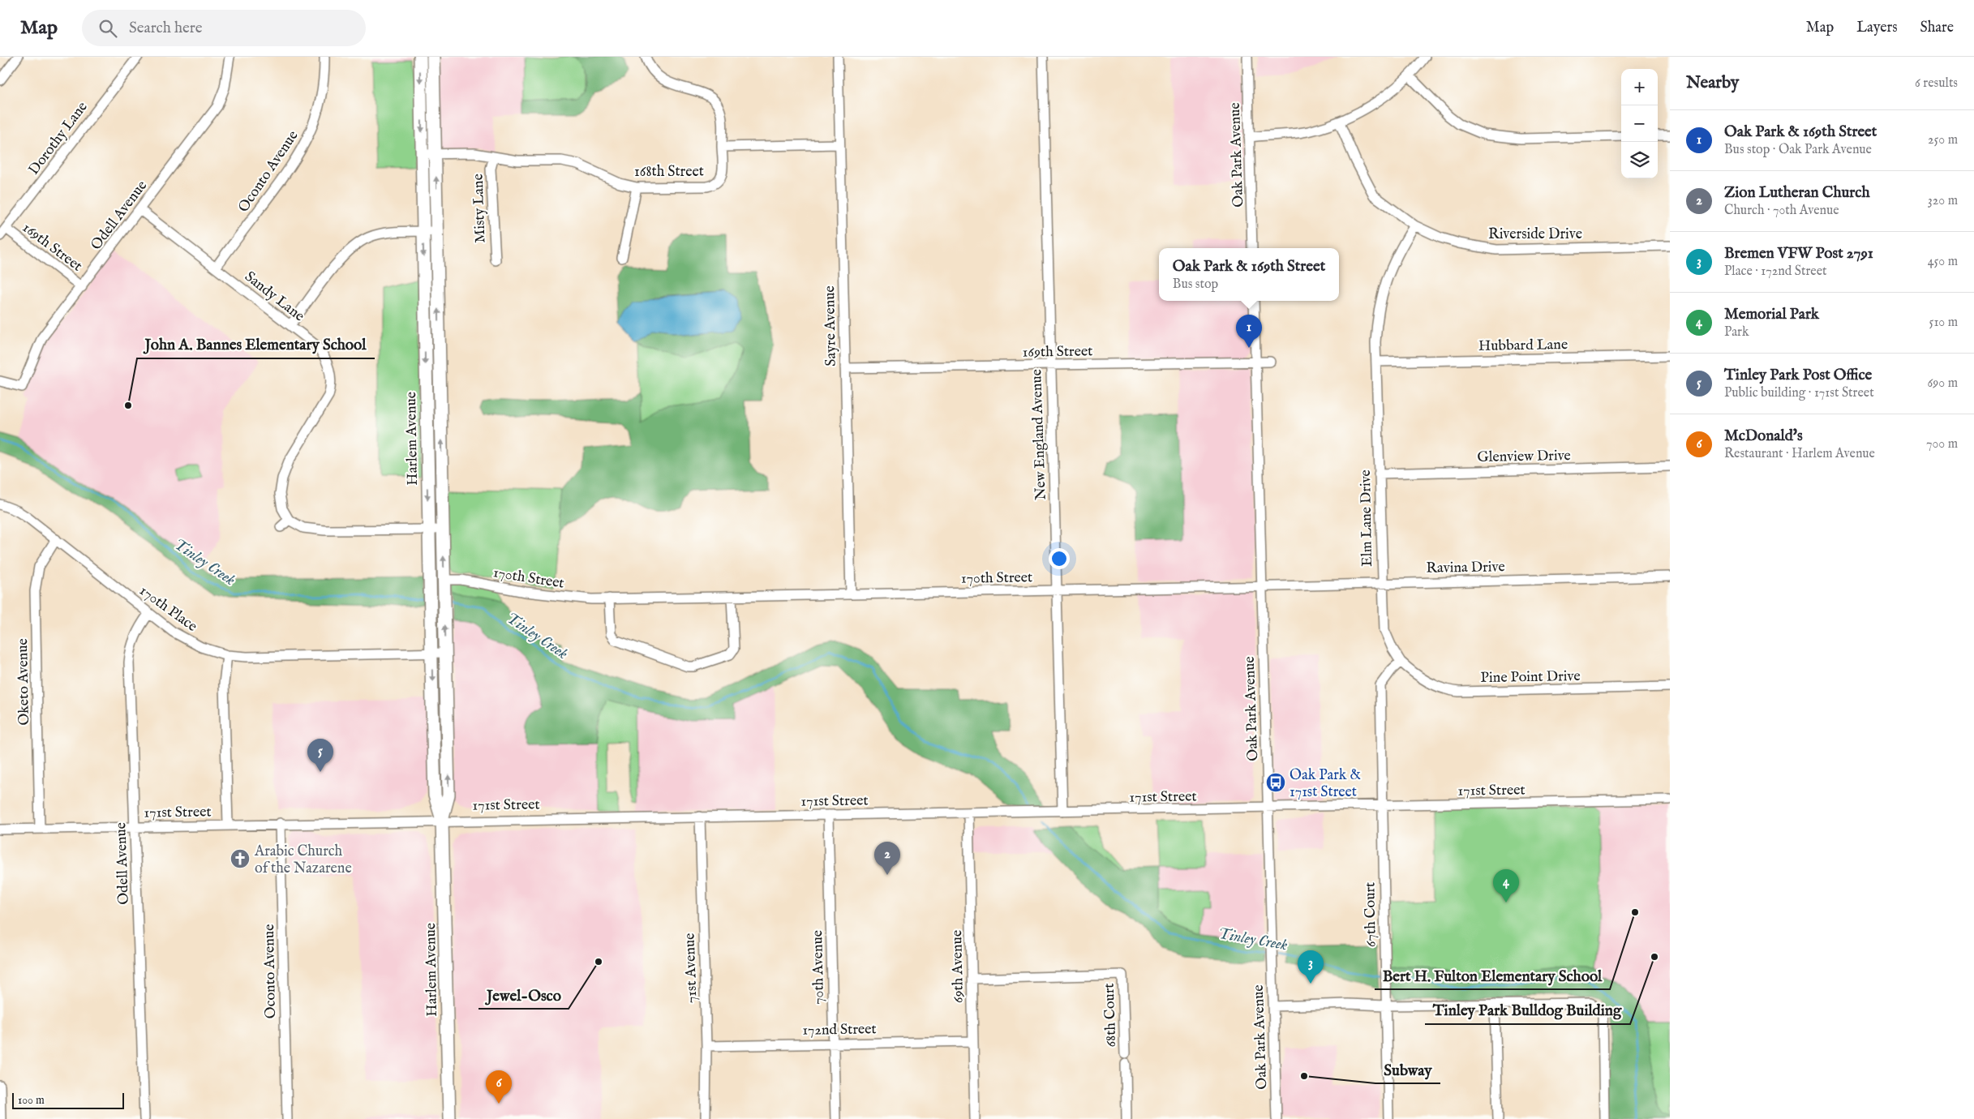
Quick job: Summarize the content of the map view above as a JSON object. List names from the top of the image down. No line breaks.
{"streets":{"main road":["Harlem Avenue"],"street":["Dorothy Lane","Oak Park Avenue","Oconto Avenue","168th Street","Misty Lane","Odell Avenue","Riverside Drive","169th Street","Sandy Lane","Sayre Avenue","Hubbard Lane","New England Avenue","Glenview Drive","Elm Lane Drive","Ravina Drive","170th Street","170th Place","Pine Point Drive","Oketo Avenue","171st Street","67th Court","69th Avenue","70th Avenue","71st Avenue","68th Court","172nd Street"]},"crossings":[["Dorothy Lane","169th Street"],["Oak Park Avenue","169th Street"],["Oak Park Avenue","Ravina Drive"],["Oak Park Avenue","170th Street"],["Oak Park Avenue","171st Street"],["Oconto Avenue","Sandy Lane"],["Oconto Avenue","171st Street"],["168th Street","Misty Lane"],["168th Street","Harlem Avenue"],["Odell Avenue","169th Street"],["Odell Avenue","Sandy Lane"],["Odell Avenue","170th Place"],["Odell Avenue","171st Street"],["Riverside Drive","Elm Lane Drive"],["169th Street","Sayre Avenue"],["169th Street","New England Avenue"],["Sayre Avenue","170th Street"],["Hubbard Lane","Elm Lane Drive"],["New England Avenue","170th Street"],["New England Avenue","171st Street"],["Harlem Avenue","170th Street"],["Harlem Avenue","170th Place"],["Harlem Avenue","171st Street"],["Glenview Drive","Elm Lane Drive"],["Elm Lane Drive","Ravina Drive"],["Elm Lane Drive","Pine Point Drive"],["Ravina Drive","170th Street"],["170th Place","Oketo Avenue"],["Oketo Avenue","171st Street"],["171st Street","67th Court"],["171st Street","69th Avenue"],["171st Street","70th Avenue"],["171st Street","71st Avenue"],["69th Avenue","68th Court"],["69th Avenue","172nd Street"],["70th Avenue","172nd Street"],["71st Avenue","172nd Street"]],"water":["Tinley Creek"],"places":{"other":["John A. Bannes Elementary School","Bert H. Fulton Elementary School","Tinley Park Bulldog Building","Jewel-Osco","Subway"],"bus stop":["Oak Park & 171st Street"],"church":["Arabic Church of the Nazarene"]},"scale_bar":"100 m","page":{"header":"Map","search":"Search here","nav":["Map","Layers","Share"],"heading":["Nearby","6 results"],"map_buttons":["+","−"],"list":[{"mark":"1","name":"Oak Park & 169th Street","note":"Bus stop · Oak Park Avenue","value":"250 m"},{"mark":"2","name":"Zion Lutheran Church","note":"Church · 70th Avenue","value":"320 m"},{"mark":"3","name":"Bremen VFW Post 2791","note":"Place · 172nd Street","value":"450 m"},{"mark":"4","name":"Memorial Park","note":"Park","value":"510 m"},{"mark":"5","name":"Tinley Park Post Office","note":"Public building · 171st Street","value":"690 m"},{"mark":"6","name":"McDonald's","note":"Restaurant · Harlem Avenue","value":"700 m"}],"popup":["Oak Park & 169th Street","Bus stop"],"pins":["1","5","2","4","3","6"],"scale":"100 m"}}
